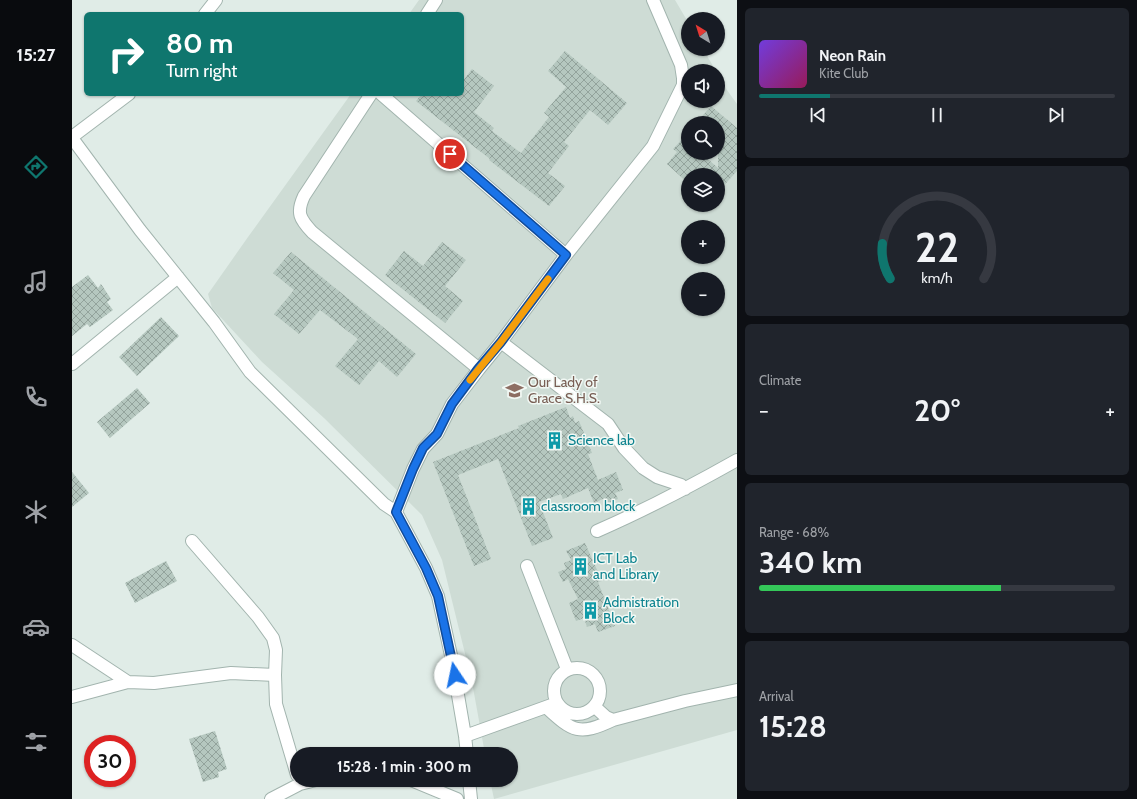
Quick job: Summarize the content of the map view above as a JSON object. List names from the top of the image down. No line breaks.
{"places":{"school or university":["Our Lady of Grace S.H.S."],"building":["Science lab","classroom block","ICT Lab and Library","Admistration Block"]},"north":"top left","page":{"tabs":"15:27","map_buttons":["+","−"],"turn":["80 m","Turn right"],"song":["Neon Rain","Kite Club"],"tile":["Climate",["Range · 68%","340 km"],["Arrival","15:28"]],"heat":["−","20°","+"],"limit":"30","trip":"15:28 · 1 min · 300 m","gauge":["22","km/h"]}}
